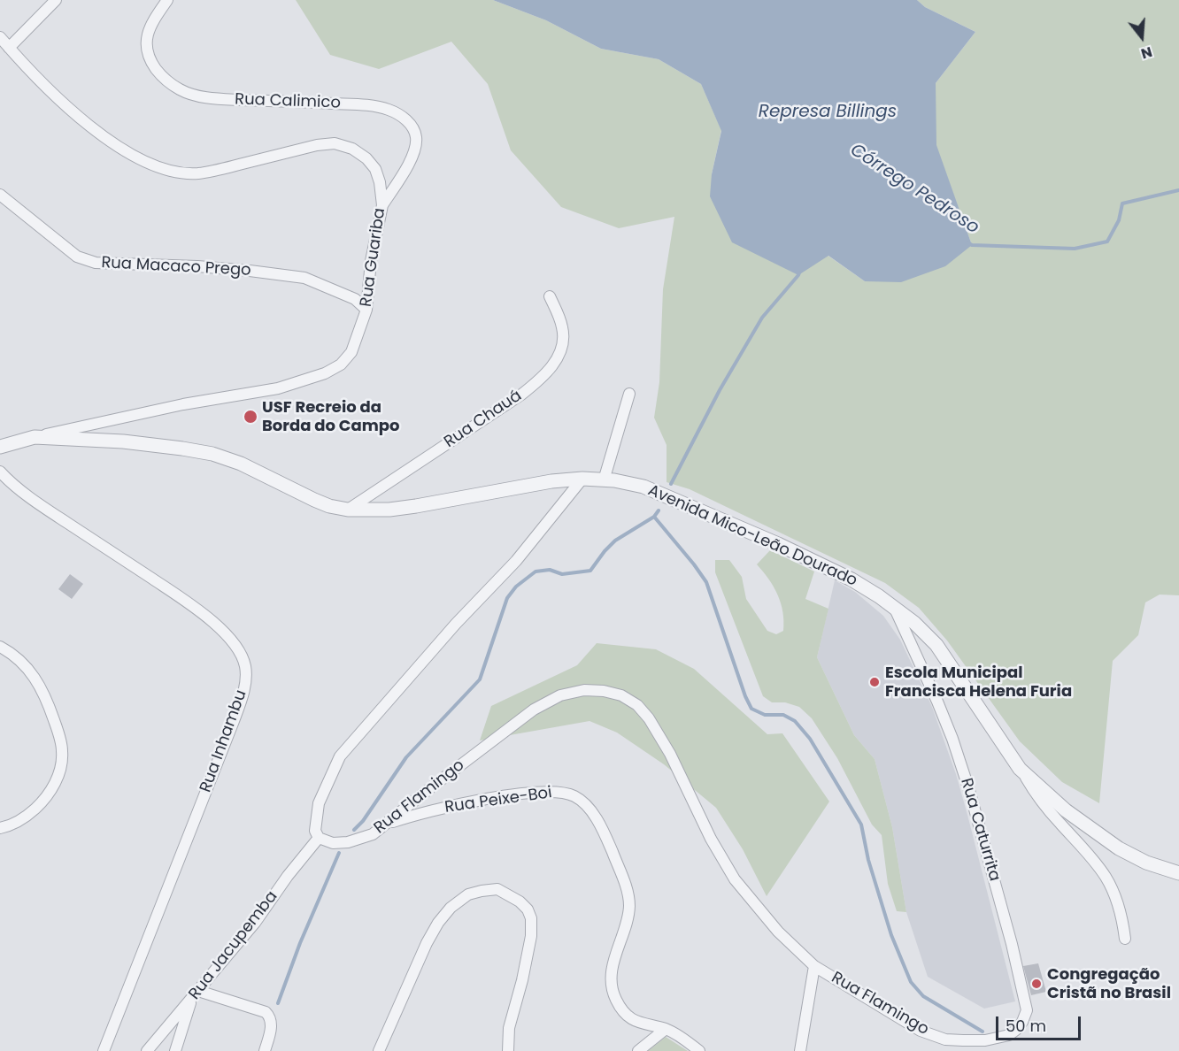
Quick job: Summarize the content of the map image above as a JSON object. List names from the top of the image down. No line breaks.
{"streets":{"street":["Rua Calimico","Rua Guariba","Rua Macaco Prego","Rua Chauá","Avenida Mico-Leão Dourado","Rua Inhambu","Rua Flamingo","Rua Peixe-Boi","Rua Caturrita","Rua Jacupemba"]},"crossings":[["Rua Calimico","Rua Guariba"],["Rua Guariba","Rua Macaco Prego"],["Rua Guariba","Avenida Mico-Leão Dourado"],["Rua Chauá","Avenida Mico-Leão Dourado"],["Avenida Mico-Leão Dourado","Rua Caturrita"],["Rua Flamingo","Rua Peixe-Boi"],["Rua Flamingo","Rua Caturrita"],["Rua Flamingo","Rua Jacupemba"]],"water":["Represa Billings","Córrego Pedroso"],"places":["USF Recreio da Borda do Campo","Escola Municipal Francisca Helena Furia","Congregação Cristã no Brasil"],"scale_bar":"50 m","north":"bottom"}
